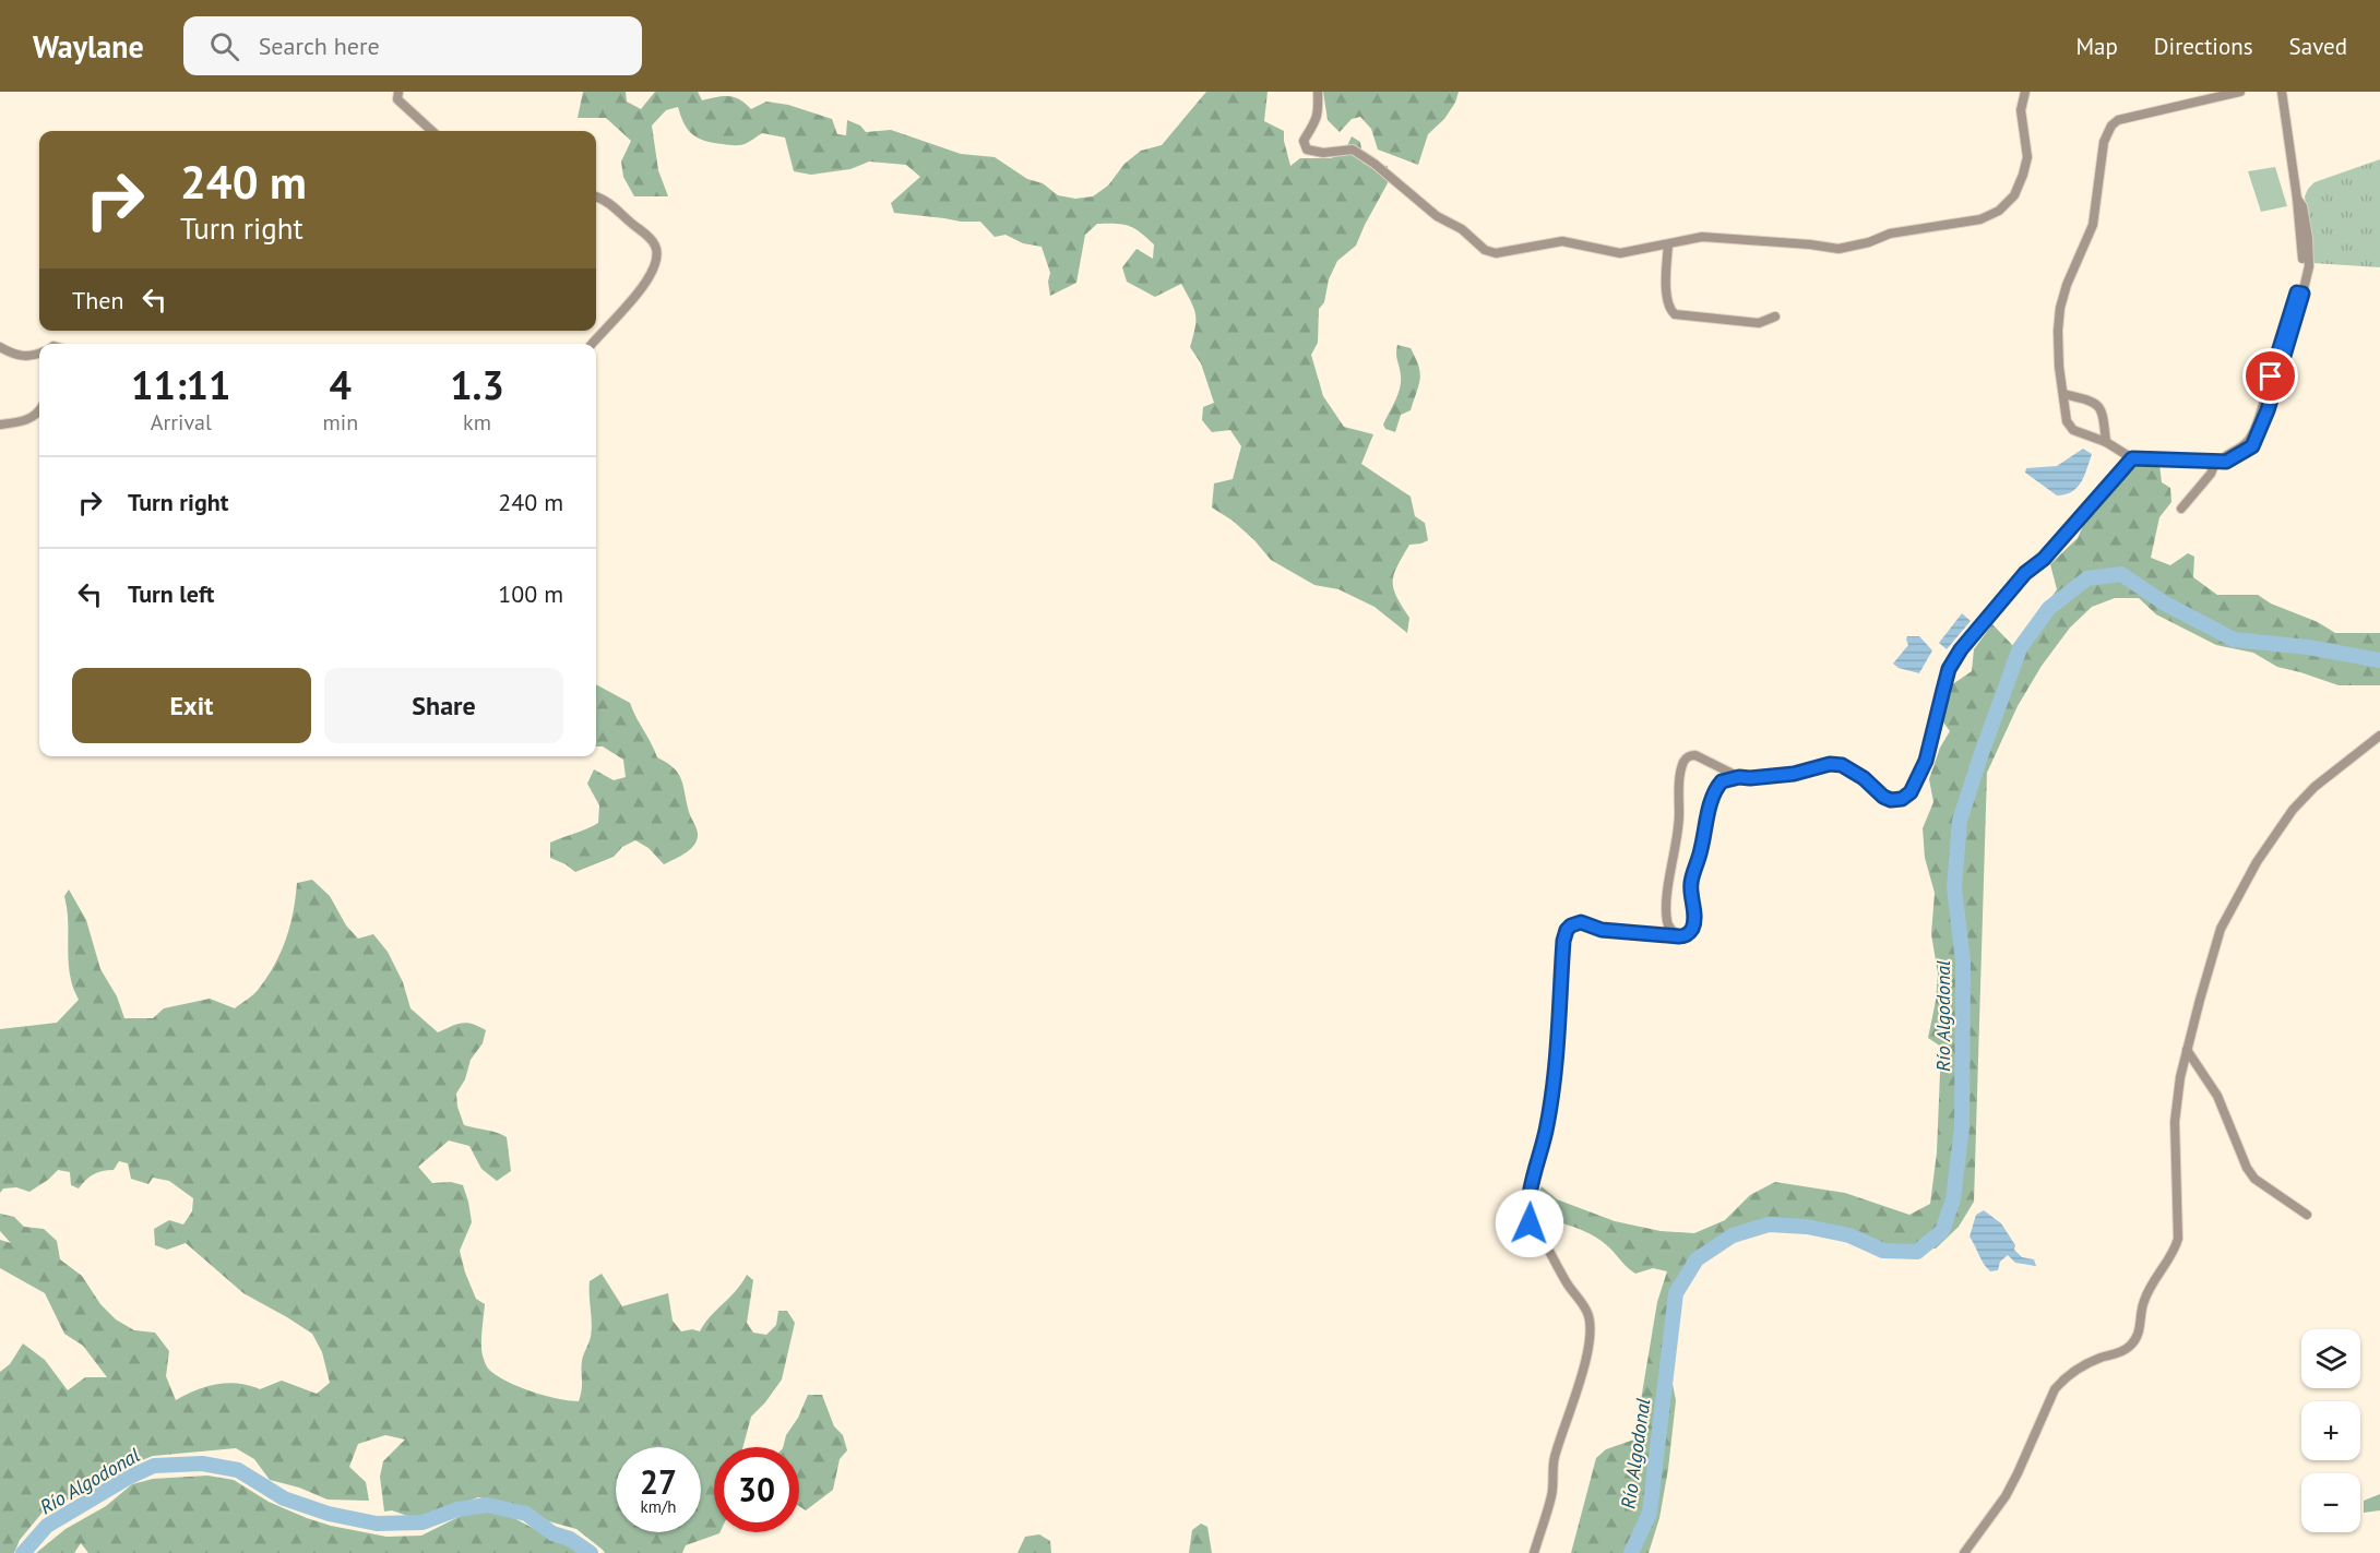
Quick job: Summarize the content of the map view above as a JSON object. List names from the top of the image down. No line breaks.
{"water":["Río Algodonal"],"page":{"header":"Waylane","search":"Search here","nav":["Map","Directions","Saved"],"turn":["240 m","Turn right"],"then":"Then","eta":["11:11","Arrival","4","min","1.3","km"],"list":[{"name":"Turn right","value":"240 m"},{"name":"Turn left","value":"100 m"}],"buttons":["Exit","Share"],"map_buttons":["+","−"],"speed":"27 km/h","limit":"30"}}
